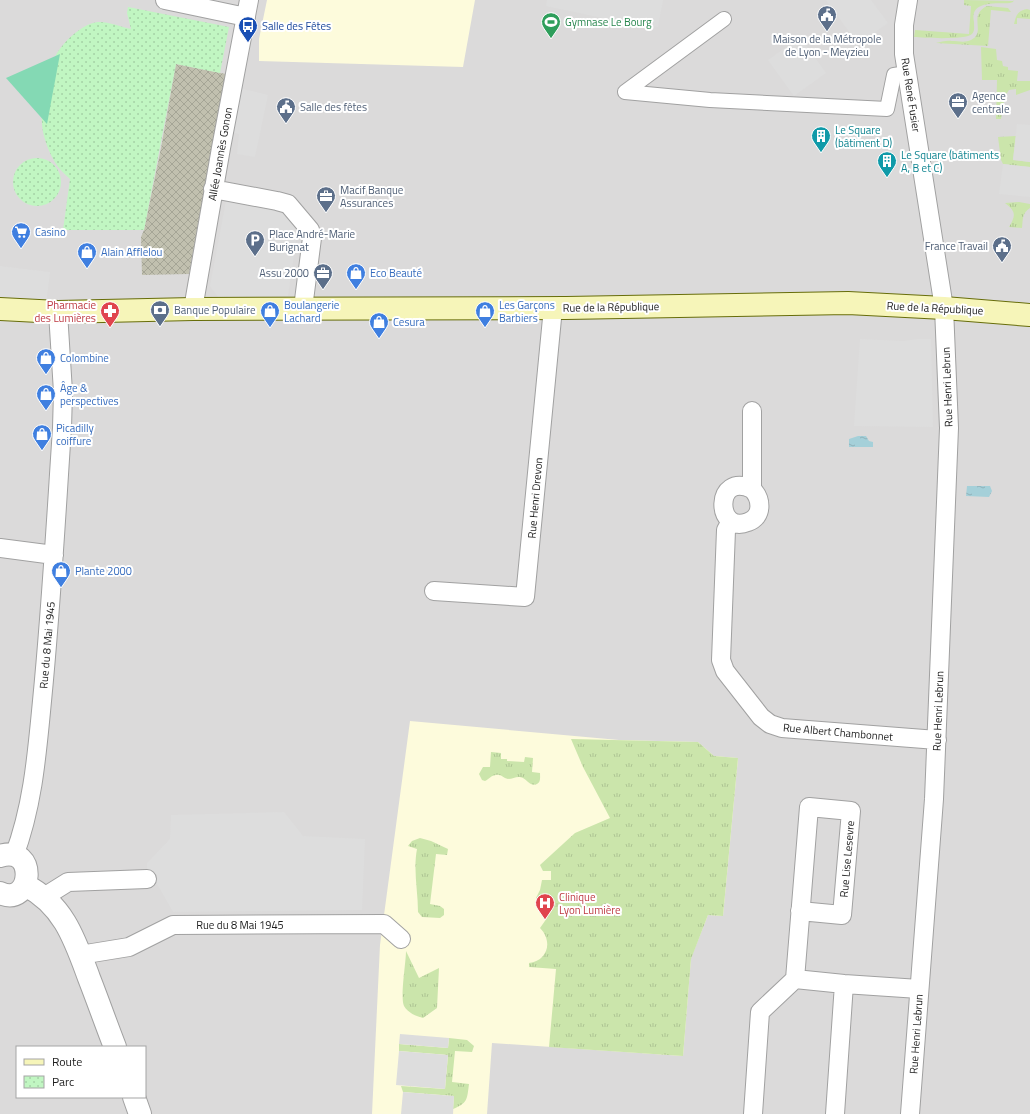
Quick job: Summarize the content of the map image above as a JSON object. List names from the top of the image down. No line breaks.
{"streets":{"main road":["Rue de la République"],"street":["Rue René Fusier","Allée Joannès Gonon","Rue Henri Lebrun","Rue Henri Drevon","Rue du 8 Mai 1945","Rue Albert Chambonnet","Rue Lise Lesevre"]},"crossings":[["Rue René Fusier","Rue de la République"],["Rue René Fusier","Rue Henri Lebrun"],["Allée Joannès Gonon","Rue de la République"],["Rue de la République","Rue Henri Lebrun"],["Rue de la République","Rue Henri Drevon"],["Rue de la République","Rue du 8 Mai 1945"],["Rue Henri Lebrun","Rue Albert Chambonnet"]],"places":{"public building":["Maison de la Métropole de Lyon - Meyzieu","Salle des fêtes","France Travail"],"sports":["Gymnase Le Bourg"],"bus stop":["Salle des Fêtes"],"office":["Agence centrale","Macif Banque Assurances","Assu 2000"],"building":["Le Square (bâtiment D)","Le Square (bâtiments A, B et C)"],"supermarket":["Casino"],"parking":["Place André-Marie Burignat"],"shop":["Alain Afflelou","Eco Beauté","Boulangerie Lachard","Les Garçons Barbiers","Cesura","Colombine","Âge & perspectives","Picadilly coiffure","Plante 2000"],"bank":["Banque Populaire"],"pharmacy":["Pharmacie des Lumières"],"hospital":["Clinique Lyon Lumière"]},"legend":["Route","Parc"]}
